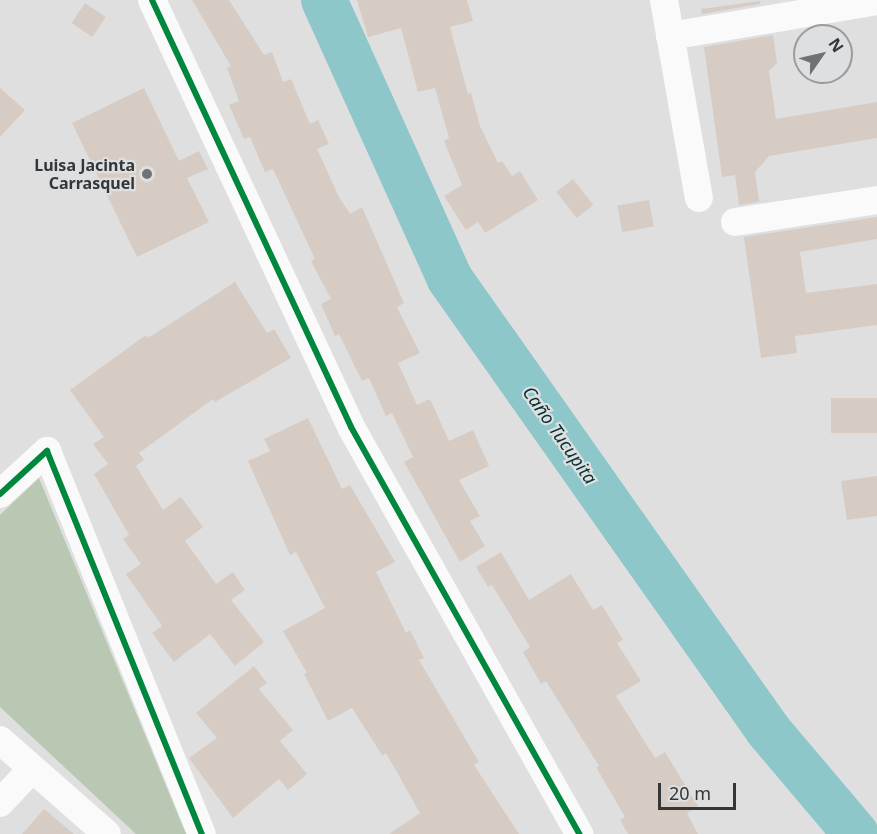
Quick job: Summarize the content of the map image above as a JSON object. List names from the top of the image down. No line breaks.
{"water":["Caño Tucupita"],"places":["Luisa Jacinta Carrasquel"],"scale_bar":"20 m","north":"top right"}
